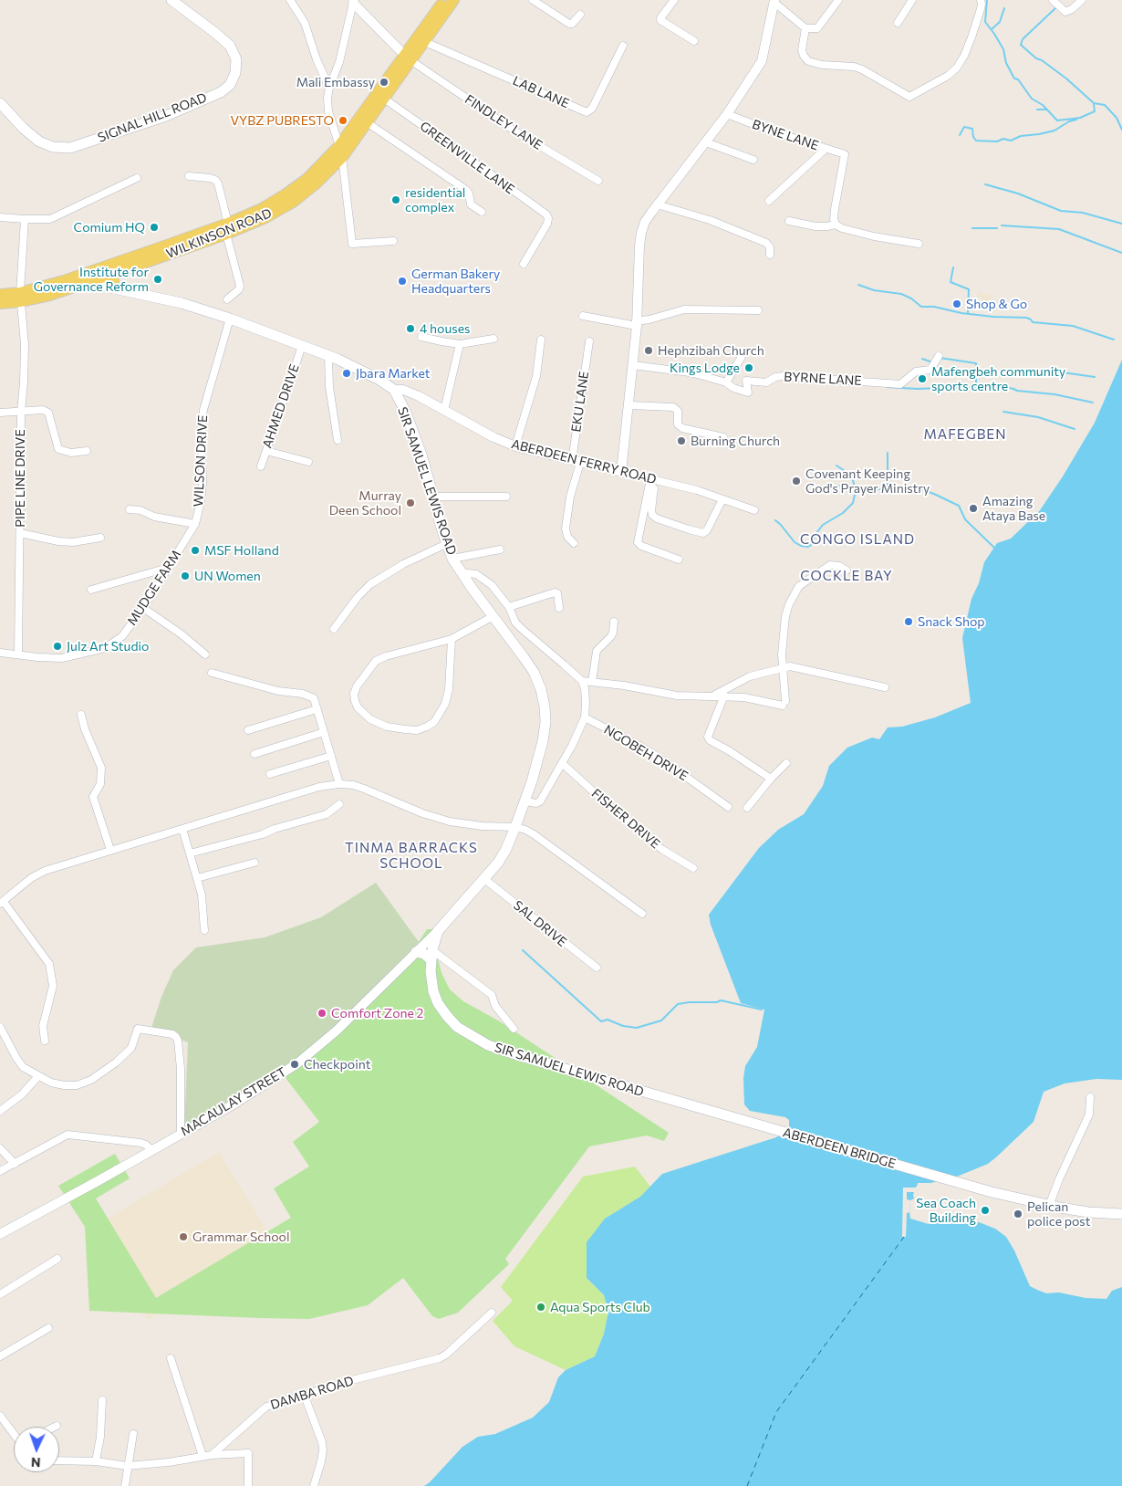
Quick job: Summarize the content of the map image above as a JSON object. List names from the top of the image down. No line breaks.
{"streets":{"main road":["SIGNAL HILL ROAD","WILKINSON ROAD","SIR SAMUEL LEWIS ROAD","ABERDEEN BRIDGE"],"street":["LAB LANE","FINDLEY LANE","BYNE LANE","GREENVILLE LANE","BYRNE LANE","EKU LANE","AHMED DRIVE","WILSON DRIVE","ABERDEEN FERRY ROAD","PIPE LINE DRIVE","MUDGE FARM","NGOBEH DRIVE","FISHER DRIVE","SAL DRIVE","MACAULAY STREET","DAMBA ROAD"]},"crossings":[["LAB LANE","WILKINSON ROAD"],["FINDLEY LANE","WILKINSON ROAD"],["GREENVILLE LANE","WILKINSON ROAD"],["WILKINSON ROAD","PIPE LINE DRIVE"],["EKU LANE","ABERDEEN FERRY ROAD"],["WILSON DRIVE","MUDGE FARM"],["ABERDEEN FERRY ROAD","SIR SAMUEL LEWIS ROAD"],["PIPE LINE DRIVE","MUDGE FARM"],["SIR SAMUEL LEWIS ROAD","SAL DRIVE"],["SIR SAMUEL LEWIS ROAD","MACAULAY STREET"],["SIR SAMUEL LEWIS ROAD","ABERDEEN BRIDGE"]],"districts":["MAFEGBEN","CONGO ISLAND","COCKLE BAY","TINMA BARRACKS SCHOOL"],"places":["Mali Embassy","VYBZ PUBRESTO","residential complex","Comium HQ","Institute for Governance Reform","German Bakery Headquarters","Shop & Go","4 houses","Hephzibah Church","Kings Lodge","Jbara Market","Mafengbeh community sports centre","Burning Church","Covenant Keeping God's Prayer Ministry","Murray Deen School","Amazing Ataya Base","MSF Holland","UN Women","Snack Shop","Julz Art Studio","Comfort Zone 2","Checkpoint","Sea Coach Building","Pelican police post","Grammar School","Aqua Sports Club"],"north":"bottom"}
